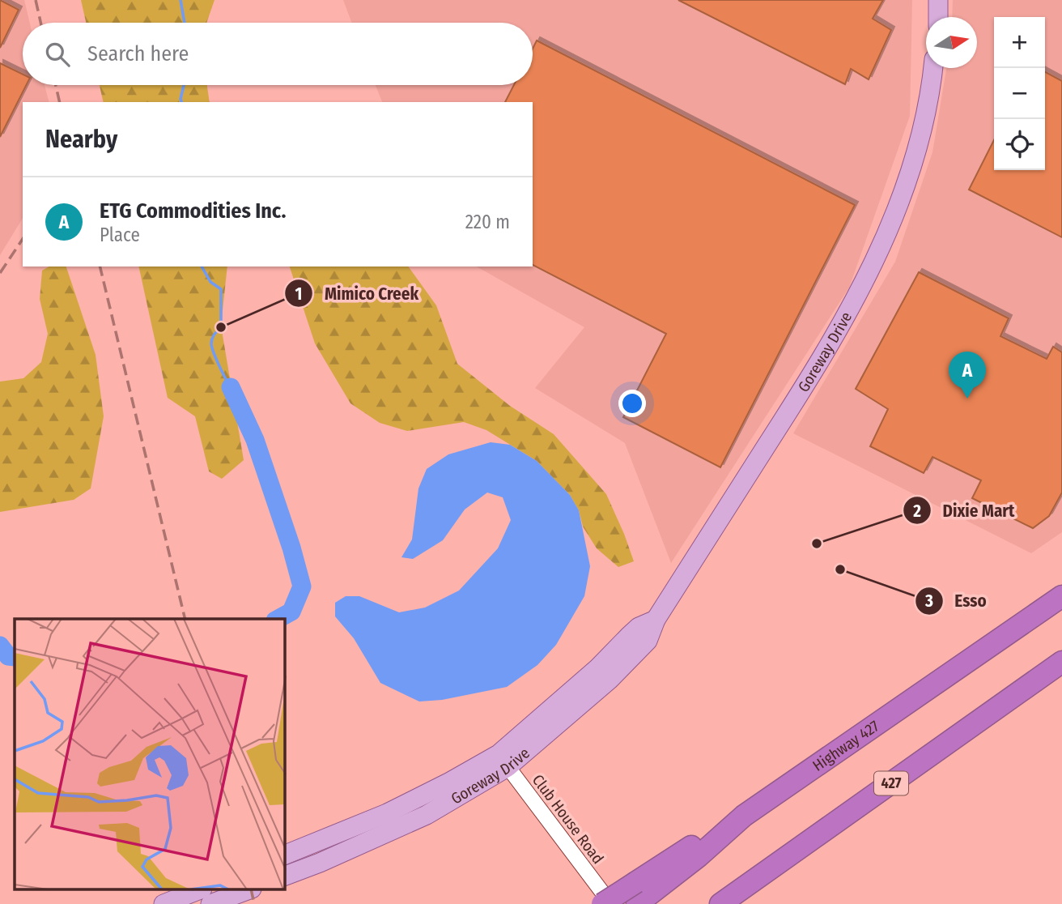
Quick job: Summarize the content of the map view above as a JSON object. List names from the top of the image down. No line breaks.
{"streets":{"highway":["Highway 427","427"],"main road":["Goreway Drive"],"street":["Club House Road"]},"crossings":[["Goreway Drive","Club House Road"]],"places":["Mimico Creek","Dixie Mart","Esso"],"north":"right","page":{"map_buttons":["+","−"],"search":"Search here","heading":"Nearby","list":[{"mark":"A","name":"ETG Commodities Inc.","note":"Place","value":"220 m"}],"pins":"A"}}
